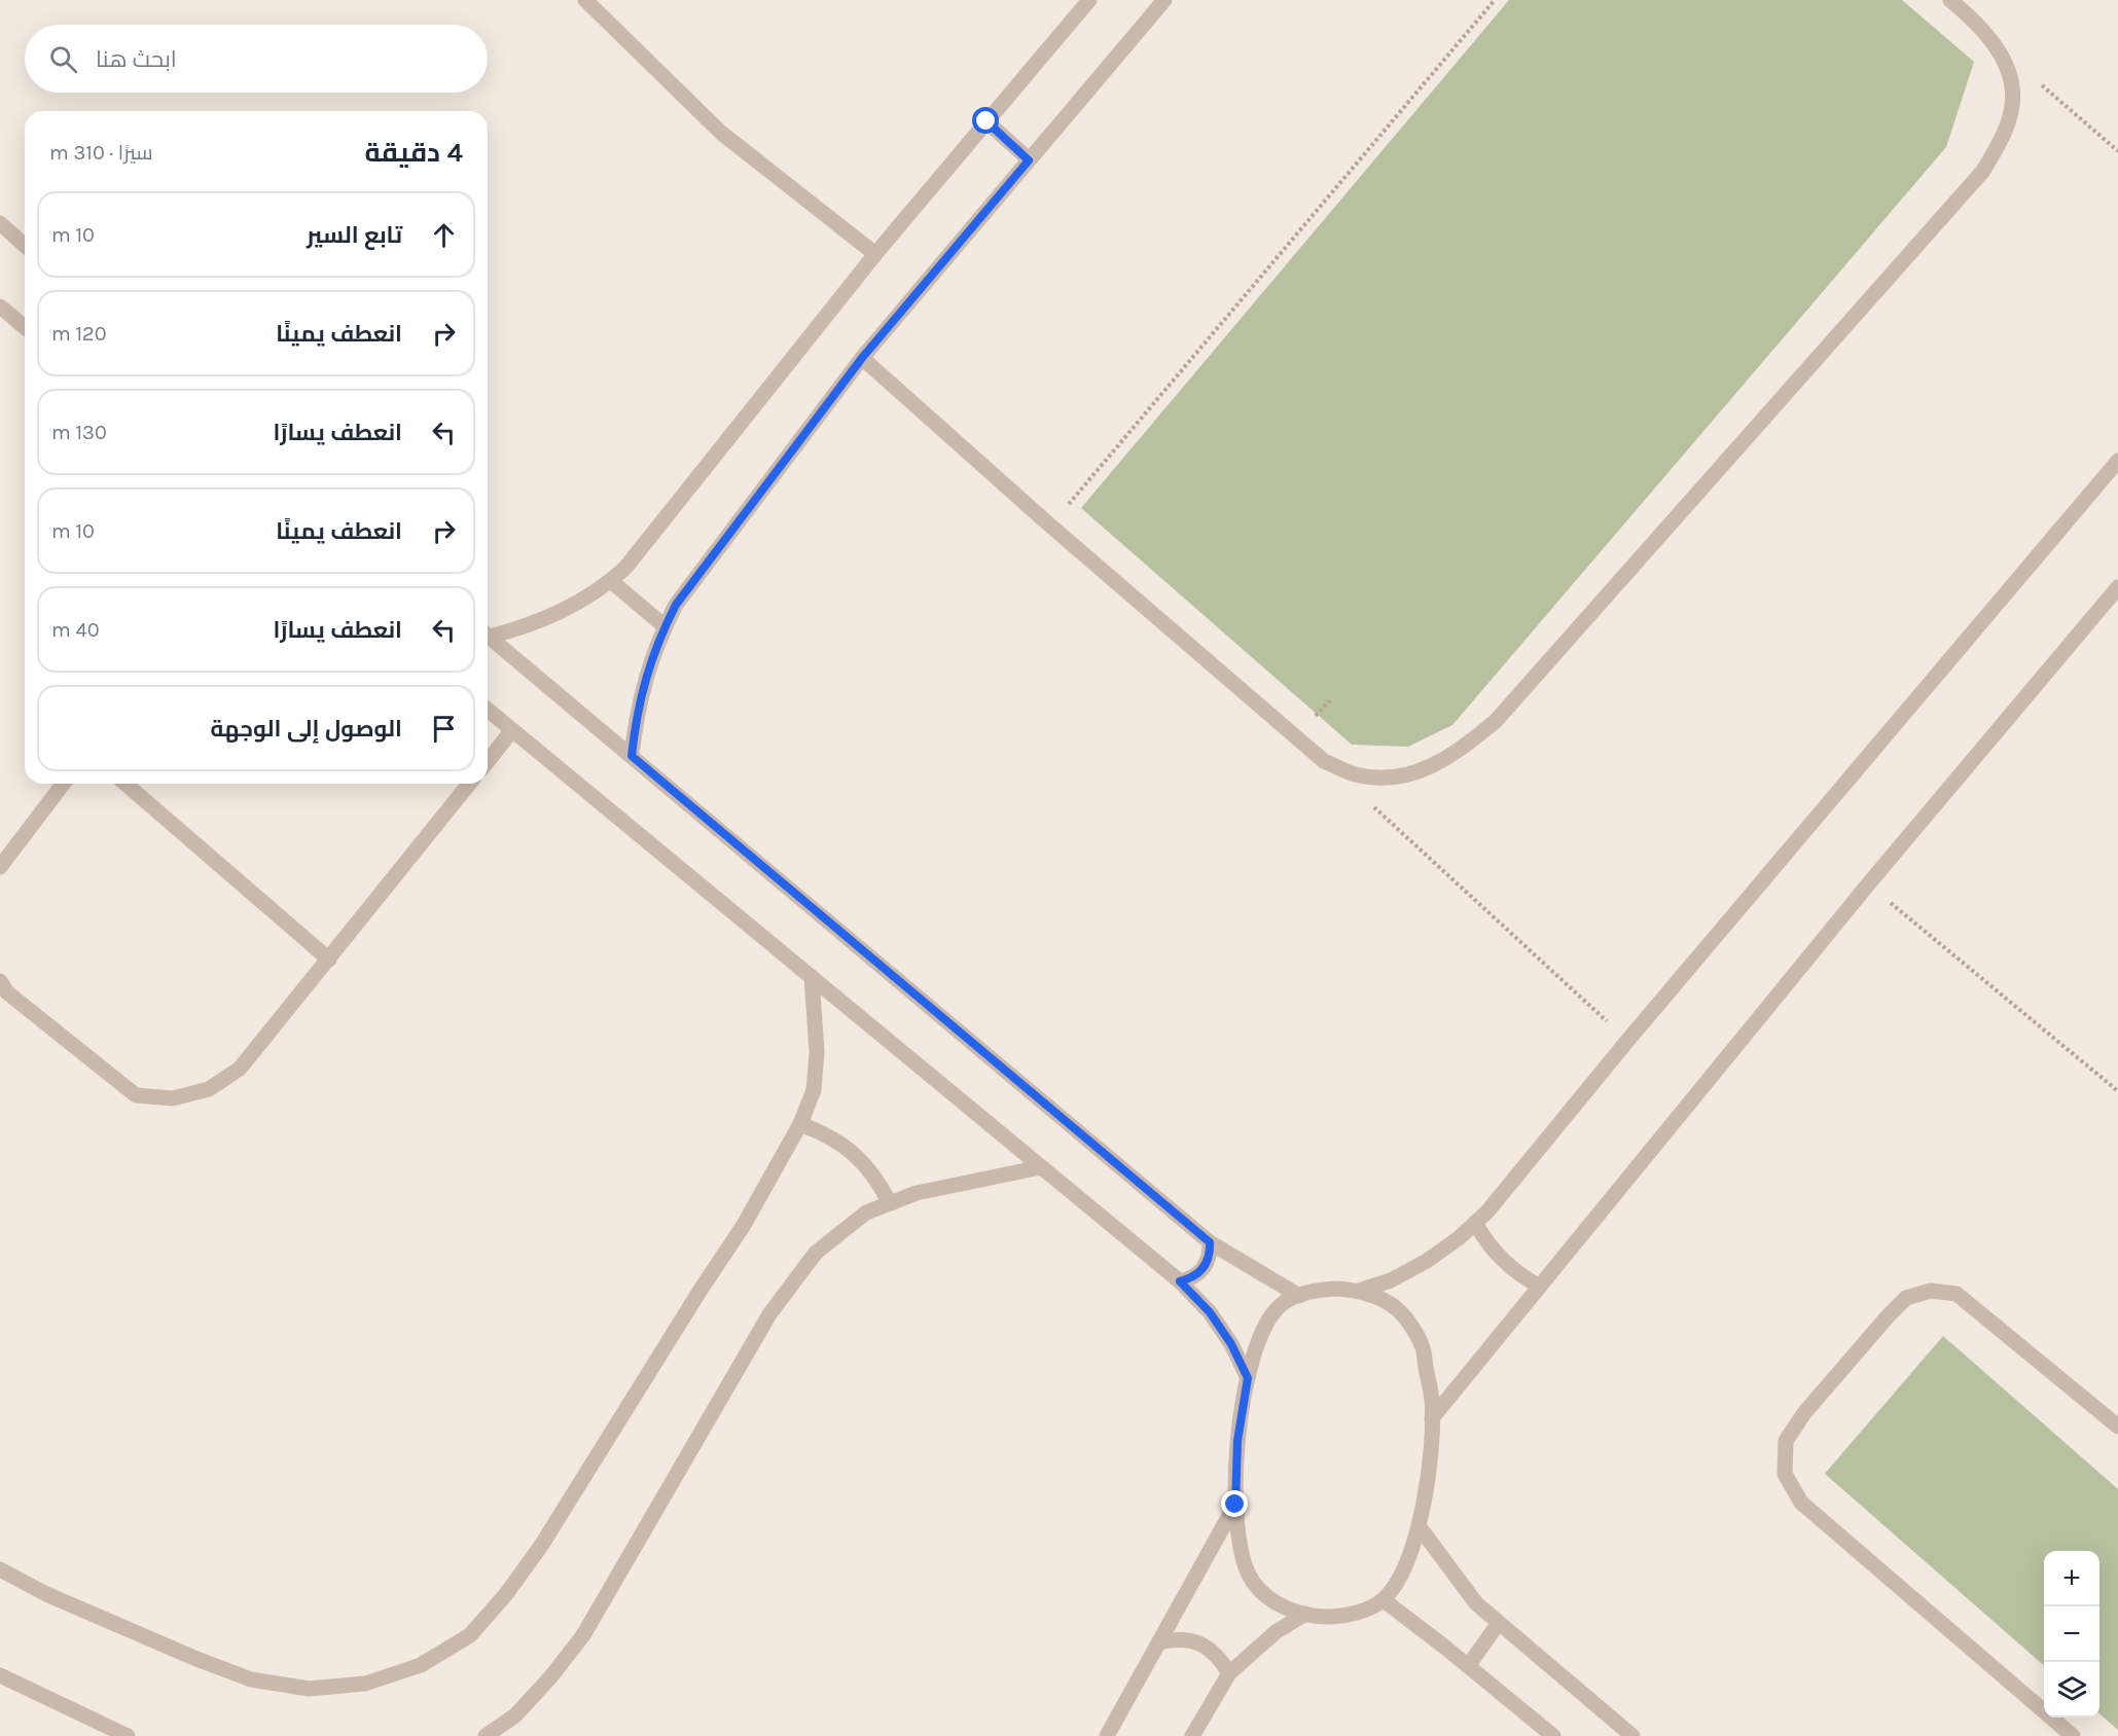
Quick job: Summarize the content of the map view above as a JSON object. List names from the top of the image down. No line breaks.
{"page":{"search":"ابحث هنا","heading":["4 دقيقة","سيرًا · 310 m"],"list":[["تابع السير","10 m"],["انعطف يمينًا","120 m"],["انعطف يسارًا","130 m"],["انعطف يمينًا","10 m"],["انعطف يسارًا","40 m"],"الوصول إلى الوجهة"],"map_buttons":["+","−"]}}
